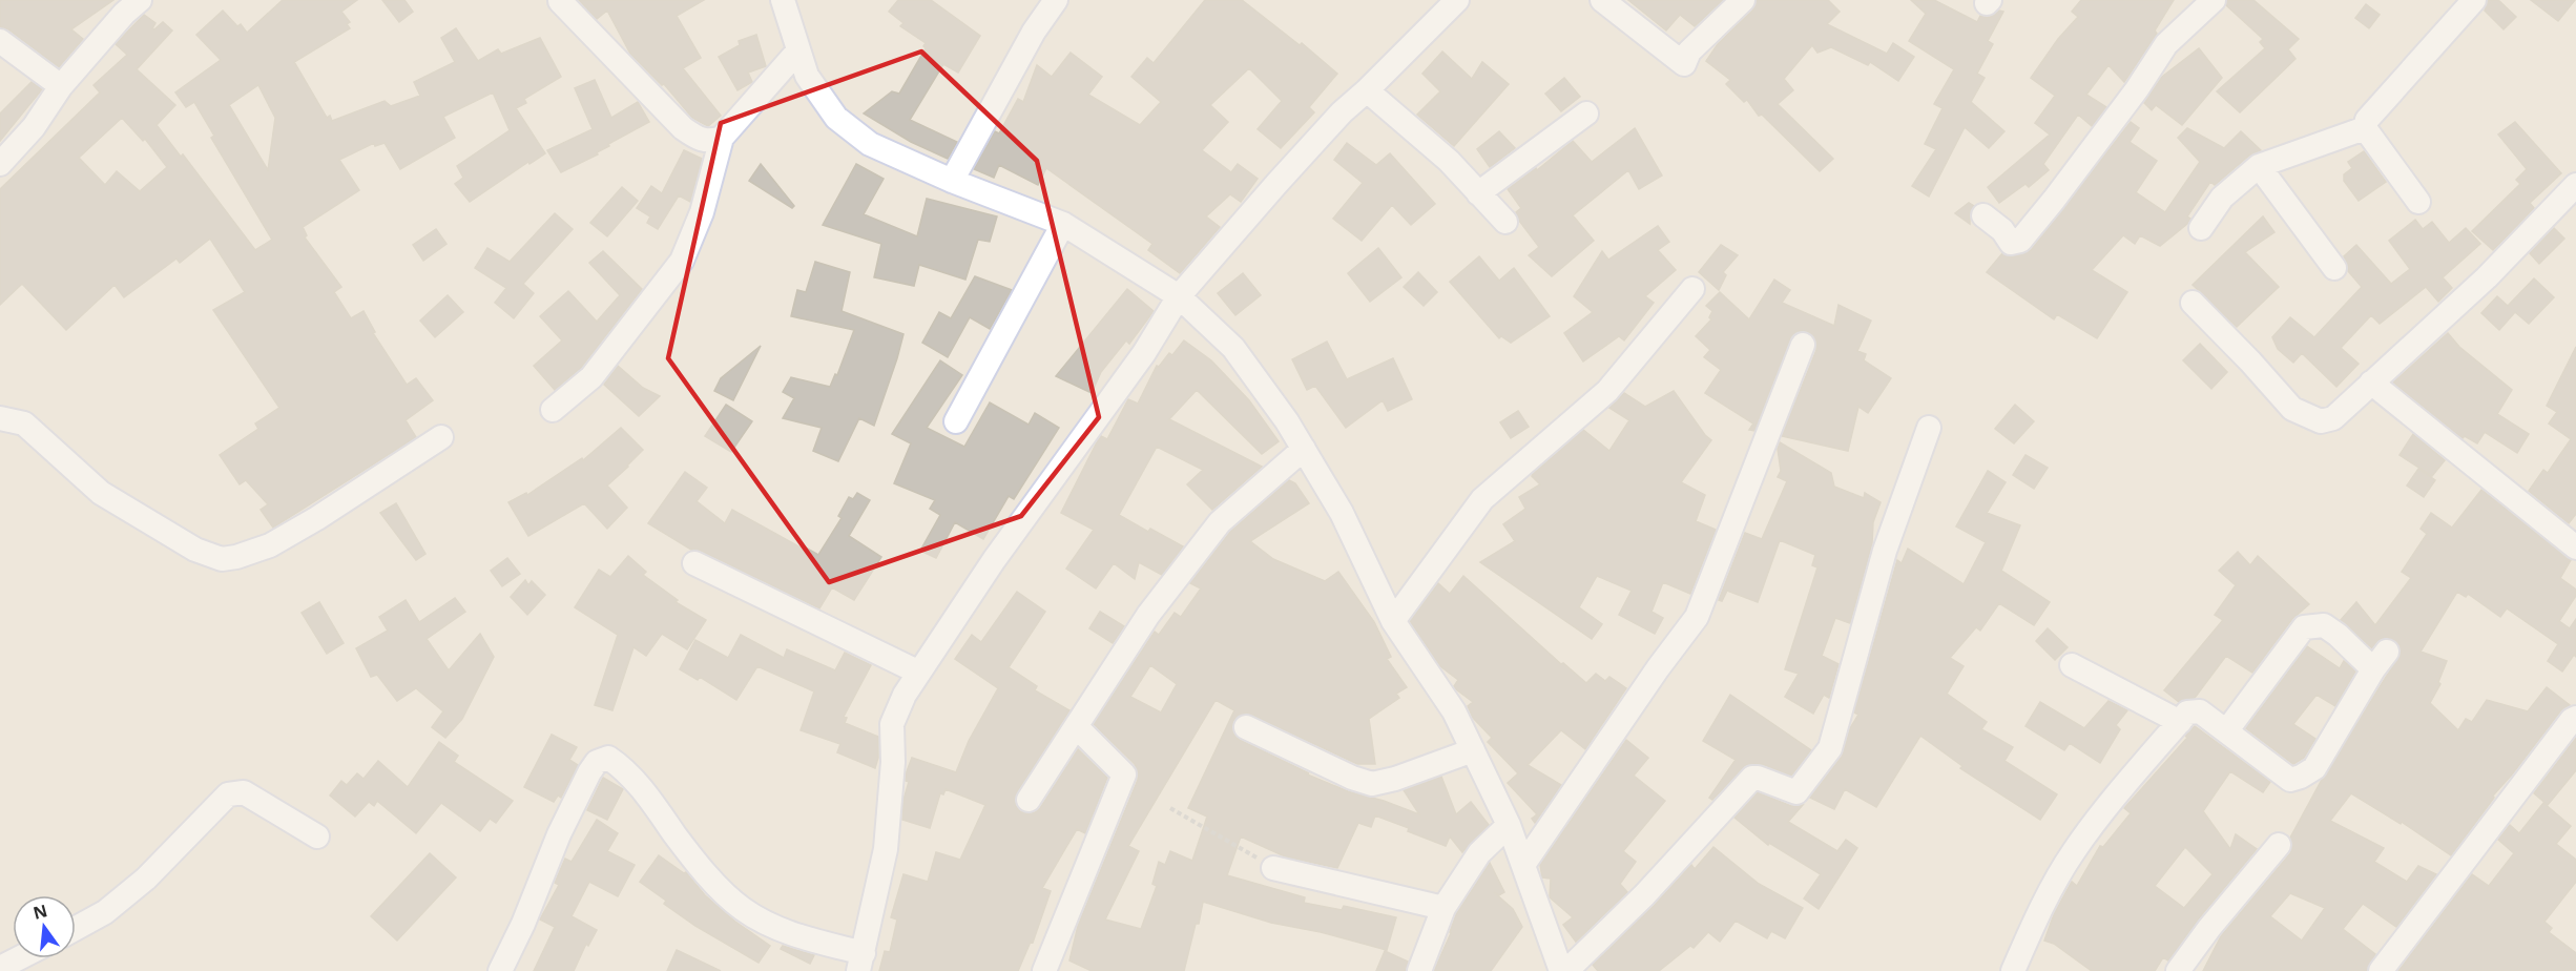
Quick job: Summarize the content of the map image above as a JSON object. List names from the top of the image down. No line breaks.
{"north":"top"}
